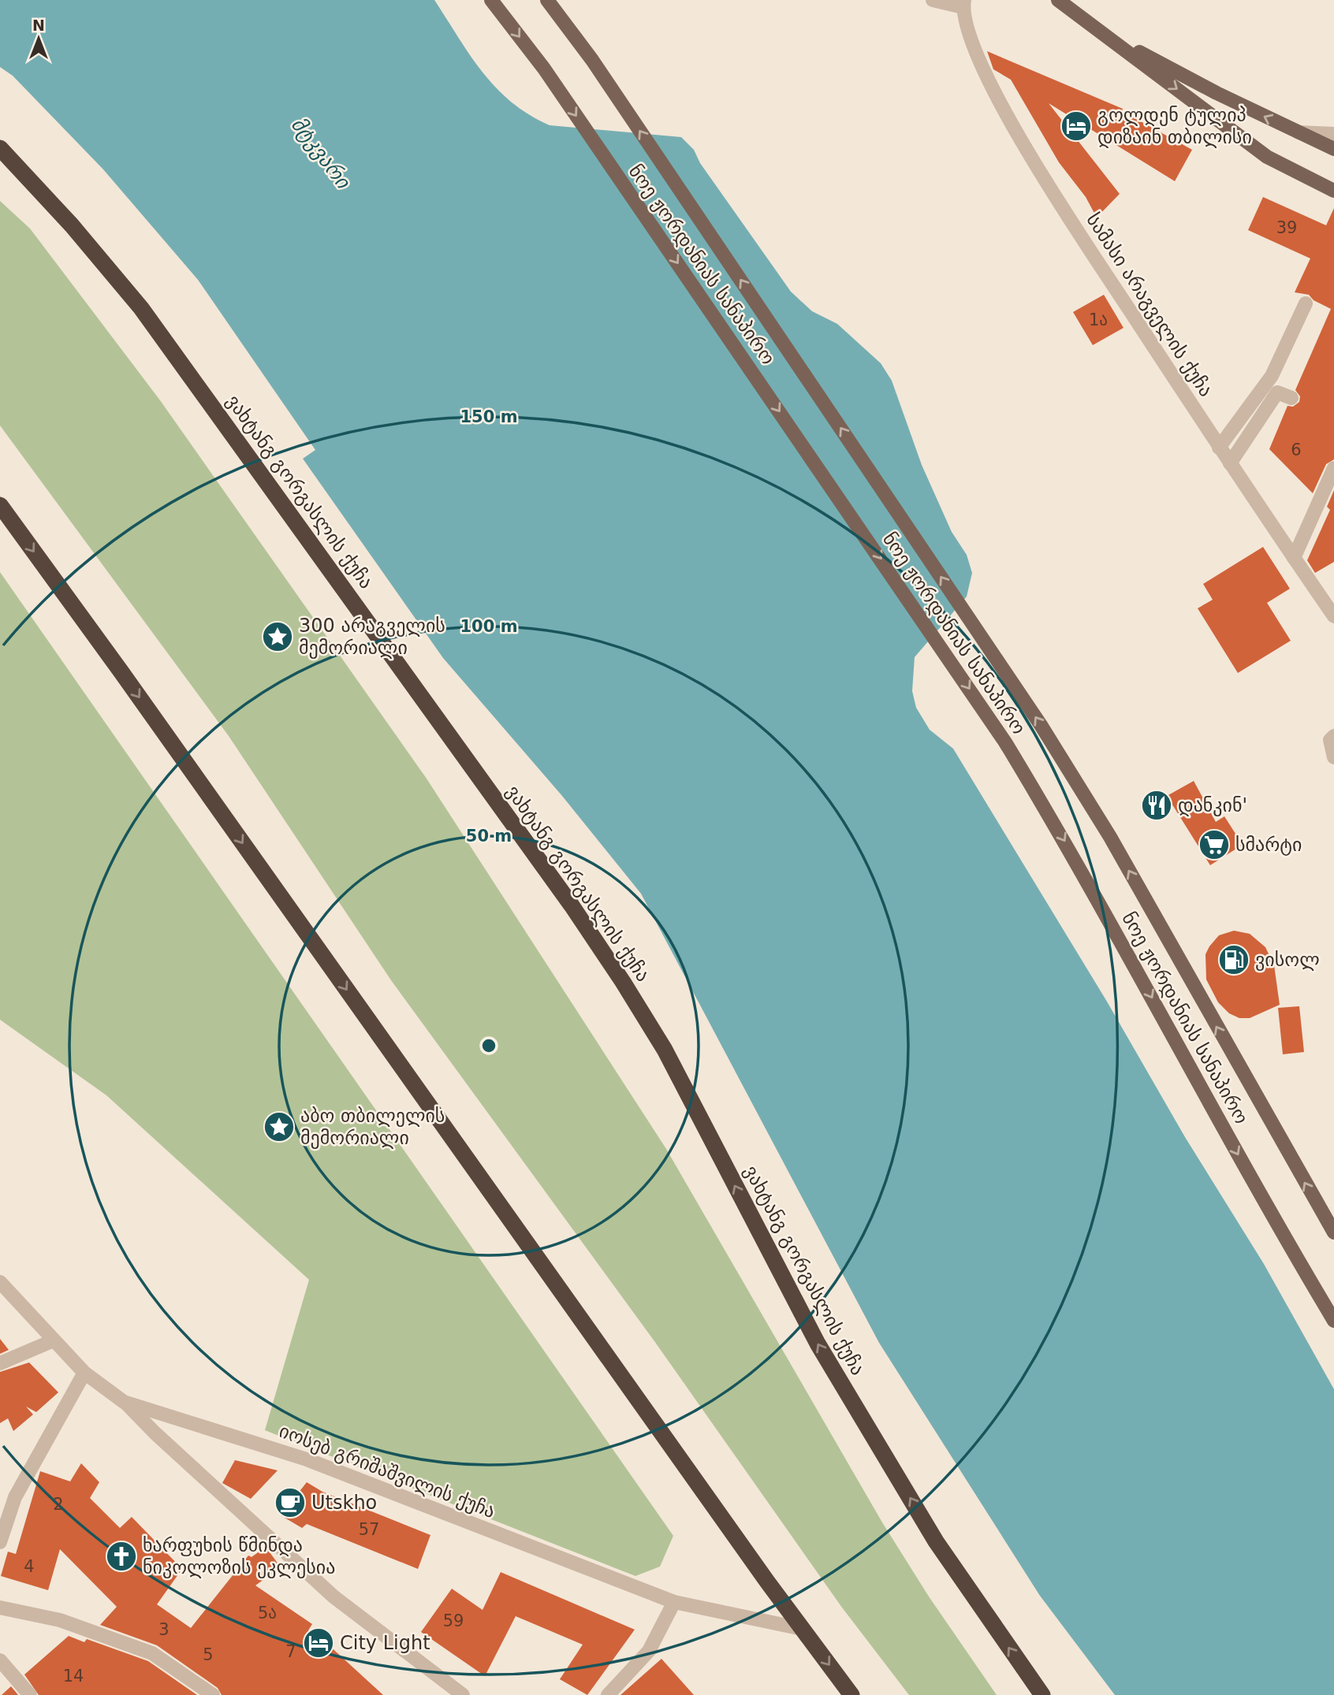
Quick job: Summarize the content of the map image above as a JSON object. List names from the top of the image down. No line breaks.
{"streets":{"highway":["ვახტანგ გორგასლის ქუჩა"],"main road":["ნოე ჟორდანიას სანაპირო"],"street":["სამასი არაგველის ქუჩა","იოსებ გრიშაშვილის ქუჩა"]},"one_way":["ვახტანგ გორგასლის ქუჩა"],"water":["მტკვარი"],"places":{"hotel":["გოლდენ ტულიპ დიზაინ თბილისი","City Light"],"place":["300 არაგველის მემორიალი","აბო თბილელის მემორიალი"],"restaurant":["დანკინ'"],"supermarket":["სმარტი"],"fuel station":["ვისოლ"],"cafe":["Utskho"],"church":["ხარფუხის წმინდა ნიკოლოზის ეკლესია"]},"house_numbers":["39","1ა","6","2","57","4","5ა","59","3","7","5","14"],"north":"top","rings":["150 m","100 m","50 m"]}
